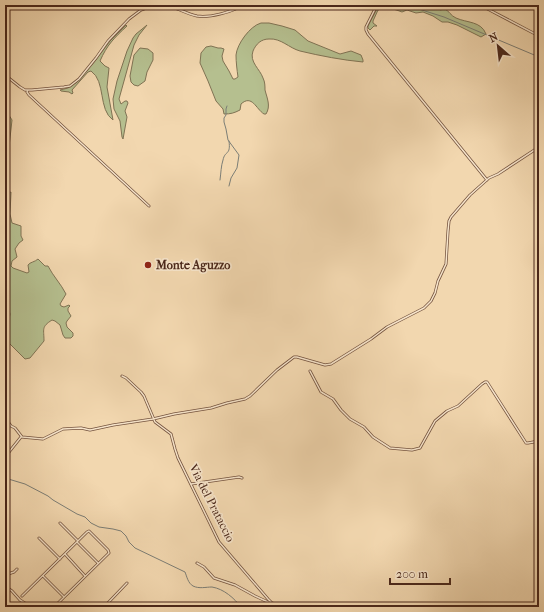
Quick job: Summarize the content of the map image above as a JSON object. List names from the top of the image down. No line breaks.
{"streets":{"street":["Via del Prataccio"]},"places":["Monte Aguzzo"],"scale_bar":"200 m","north":"top left"}
